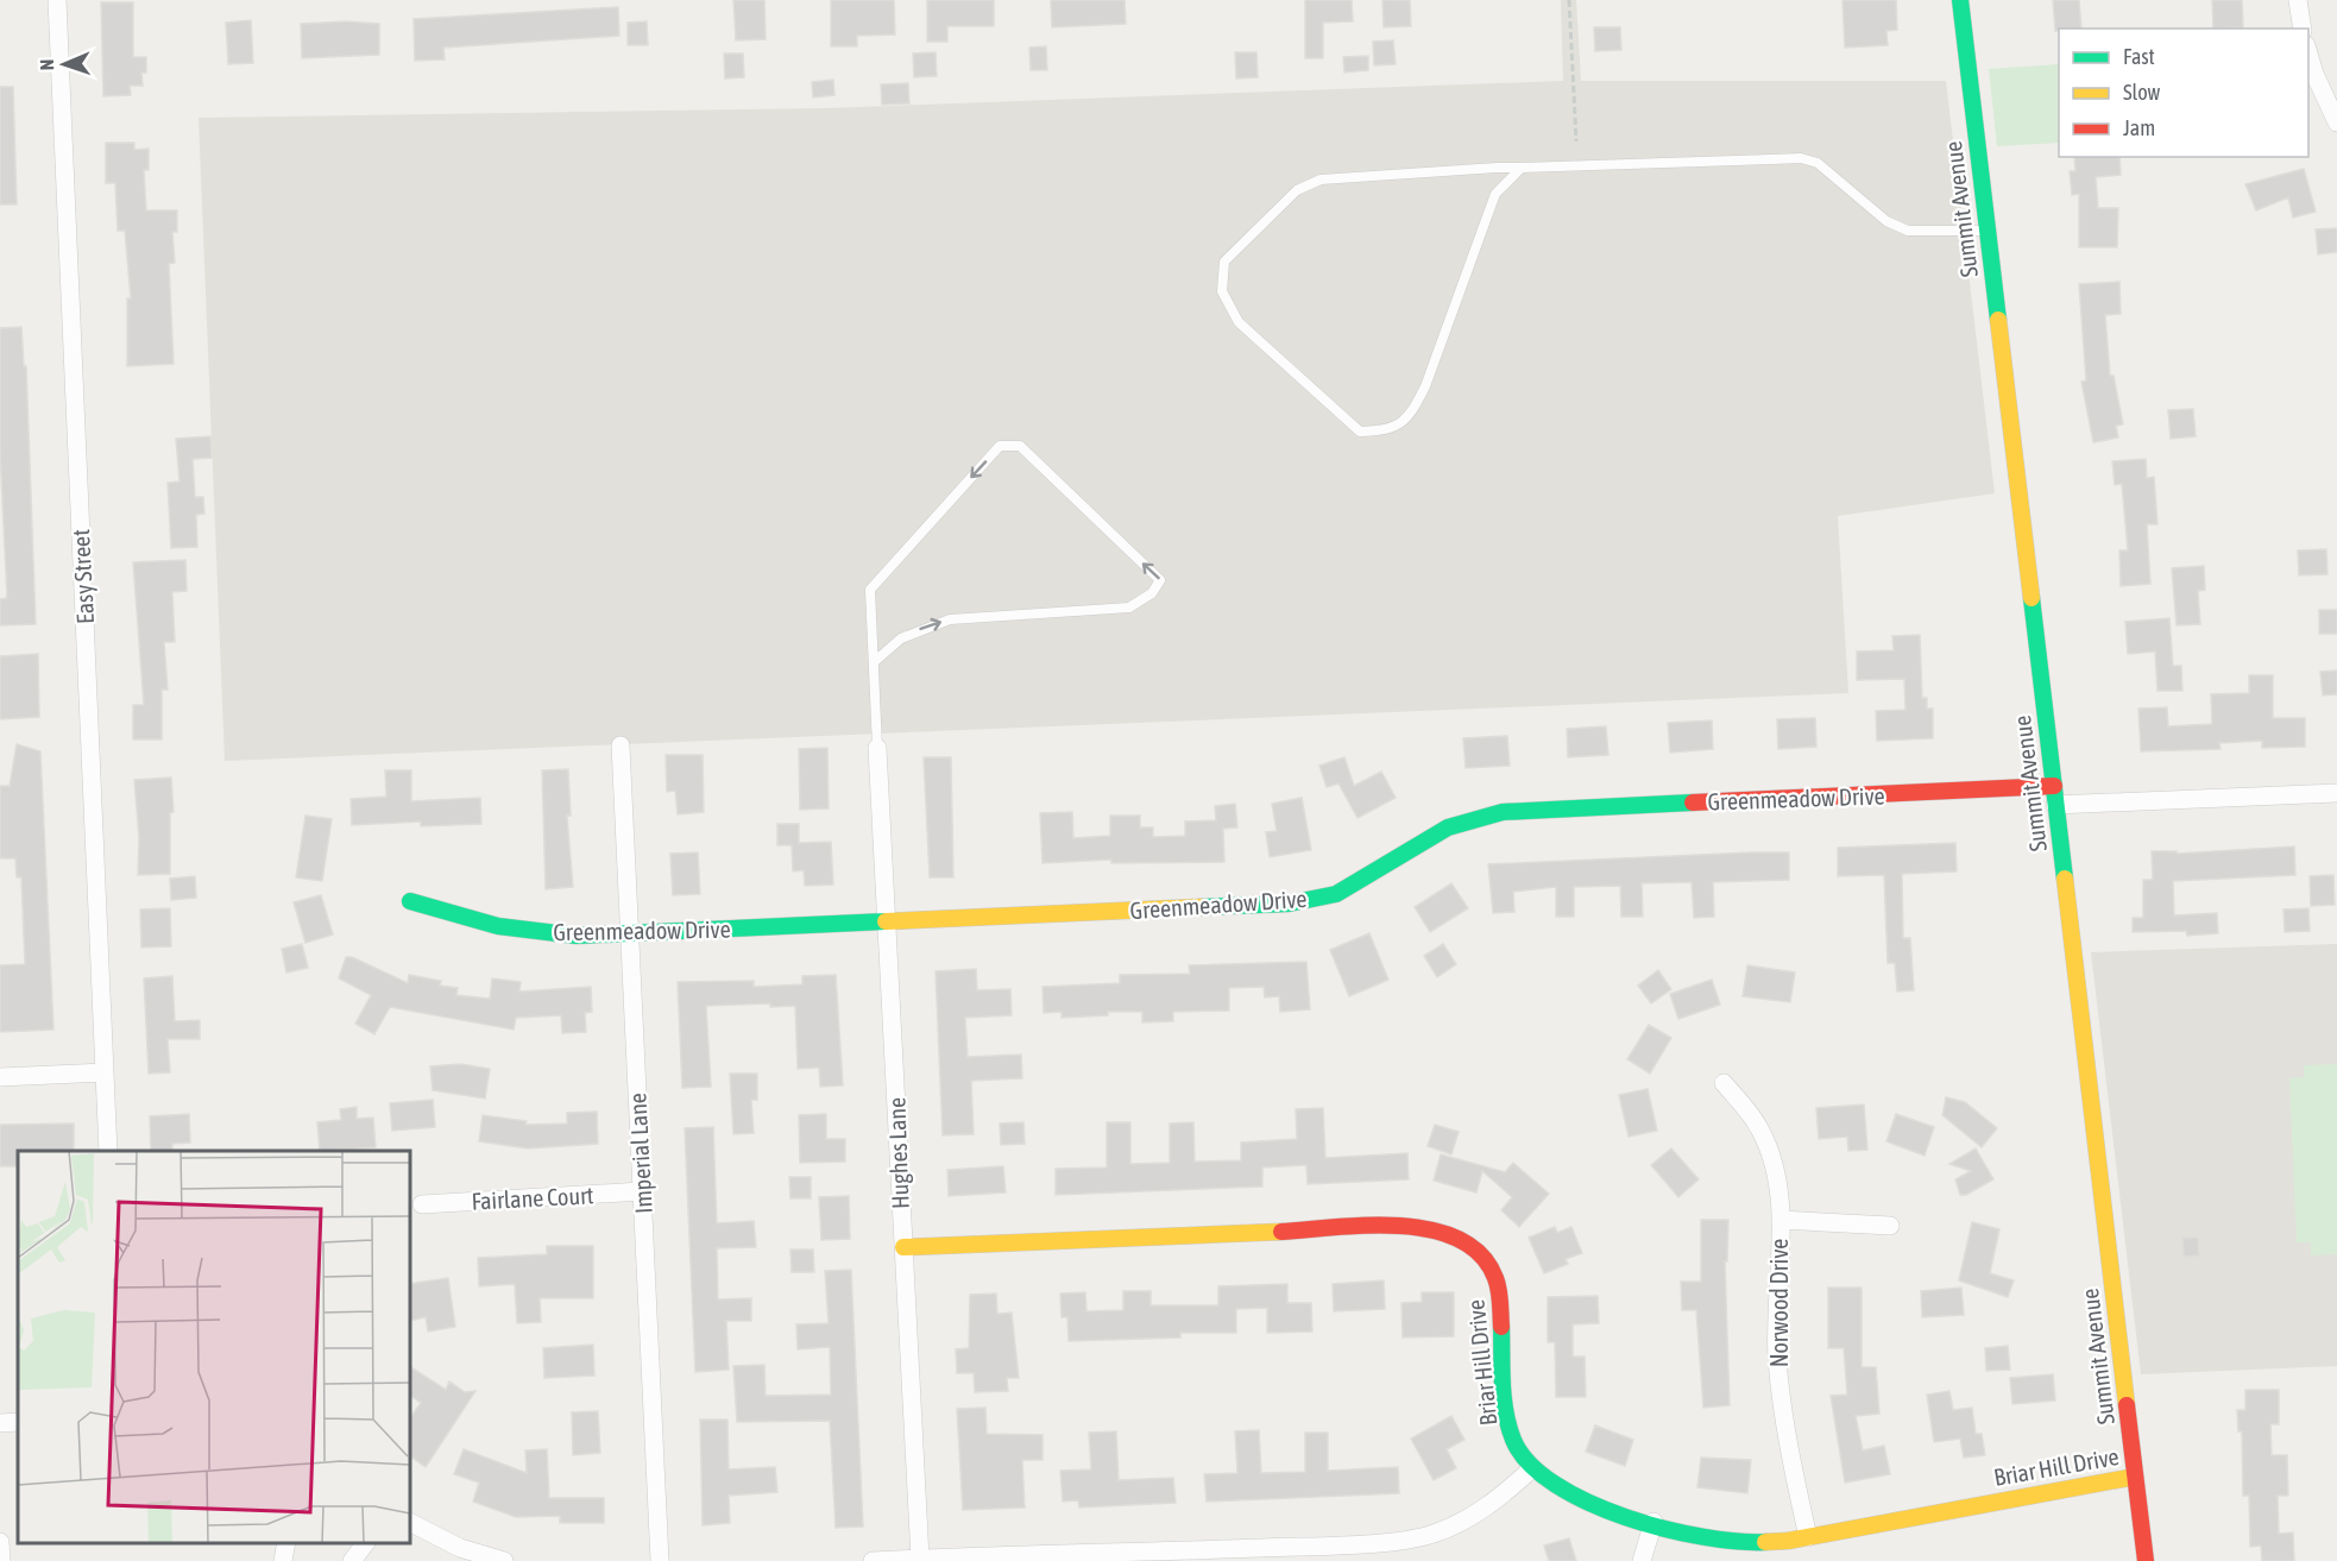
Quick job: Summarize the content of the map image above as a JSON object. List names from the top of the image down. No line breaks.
{"streets":{"street":["Summit Avenue","Easy Street","Greenmeadow Drive","Imperial Lane","Hughes Lane","Fairlane Court","Norwood Drive","Briar Hill Drive"]},"crossings":[["Summit Avenue","Greenmeadow Drive"],["Summit Avenue","Briar Hill Drive"],["Greenmeadow Drive","Imperial Lane"],["Greenmeadow Drive","Hughes Lane"],["Imperial Lane","Fairlane Court"],["Hughes Lane","Briar Hill Drive"],["Norwood Drive","Briar Hill Drive"]],"legend":["Fast","Slow","Jam"],"north":"left"}
